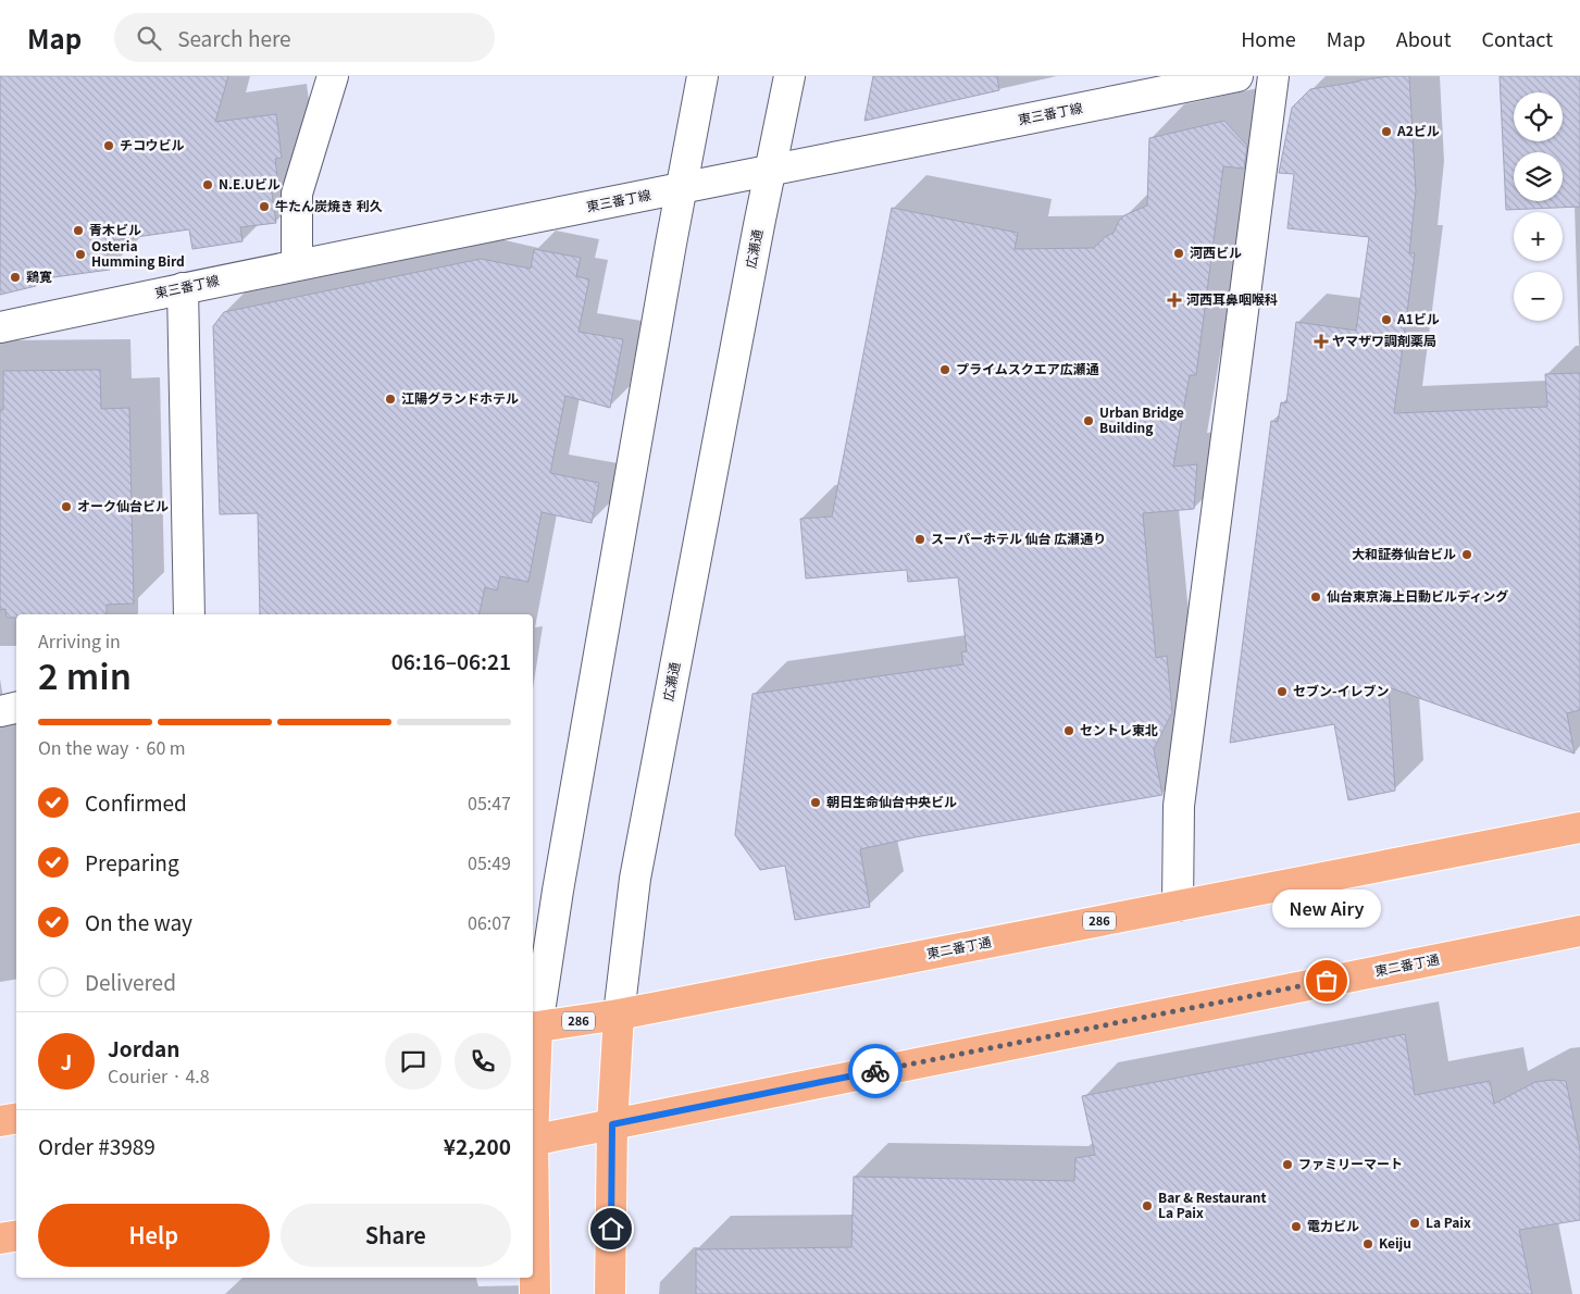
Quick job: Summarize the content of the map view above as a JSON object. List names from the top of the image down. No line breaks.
{"streets":{"highway":["広瀬通","286","東二番丁通"],"street":["東三番丁線"]},"crossings":[["東三番丁線","広瀬通"],["広瀬通","東二番丁通"]],"places":{"other":["A2ビル","チコウビル","N.E.Uビル","牛たん炭焼き 利久","青木ビル","河西ビル","Osteria Humming Bird","鶏寛","A1ビル","プライムスクエア広瀬通","江陽グランドホテル","Urban Bridge Building","オーク仙台ビル","スーパーホテル 仙台 広瀬通り","大和証券仙台ビル","仙台東京海上日動ビルディング","セブン-イレブン","セントレ東北","朝日生命仙台中央ビル","New Airy","ファミリーマート","Bar & Restaurant La Paix","La Paix","電力ビル","Keiju"],"health":["河西耳鼻咽喉科","ヤマザワ調剤薬局"]},"page":{"header":"Map","search":"Search here","nav":["Home","Map","About","Contact"],"map_buttons":["+","−"],"heading":["2 min","Arriving in","06:16–06:21"],"panel":["Jordan","Courier · 4.8","Order #3989","¥2,200"],"bar":"On the way · 60 m","list":[["Confirmed","05:47"],["Preparing","05:49"],["On the way","06:07"],"Delivered"],"bubble":"New Airy","round":"J","buttons":["Help","Share"]}}
